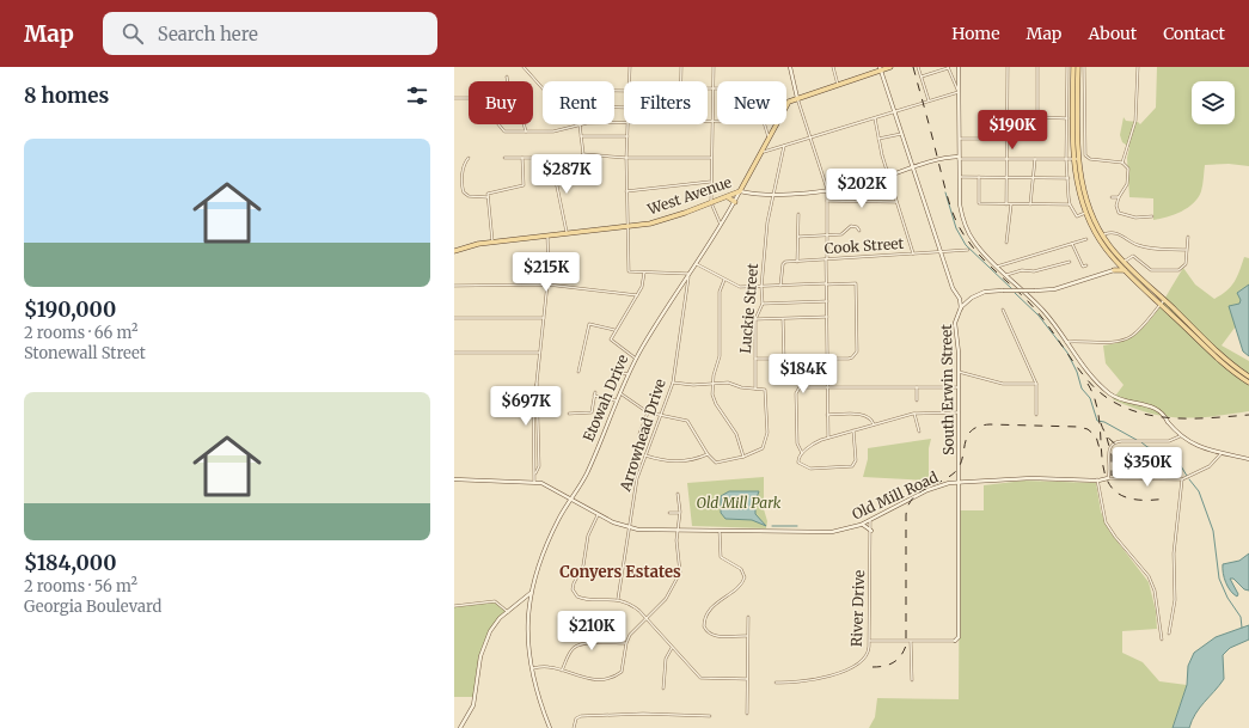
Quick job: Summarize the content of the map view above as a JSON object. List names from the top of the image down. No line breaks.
{"streets":{"main road":["West Avenue","Etowah Drive"],"street":["Cook Street","Luckie Street","South Erwin Street","Arrowhead Drive","Old Mill Road","River Drive"]},"crossings":[["West Avenue","Luckie Street"],["West Avenue","Etowah Drive"],["South Erwin Street","Old Mill Road"],["Etowah Drive","Arrowhead Drive"],["Etowah Drive","Old Mill Road"],["Arrowhead Drive","Old Mill Road"],["Old Mill Road","River Drive"]],"districts":["Conyers Estates"],"parks":["Old Mill Park"],"page":{"header":"Map","search":"Search here","nav":["Home","Map","About","Contact"],"heading":"8 homes","chip":["Buy","Rent","Filters","New"],"price":["$190K","$287K","$202K","$215K","$184K","$697K","$350K","$210K"],"list":[{"name":"$190,000","note":"2 rooms · 66 m² · Stonewall Street"},{"name":"$184,000","note":"2 rooms · 56 m² · Georgia Boulevard"}]}}
